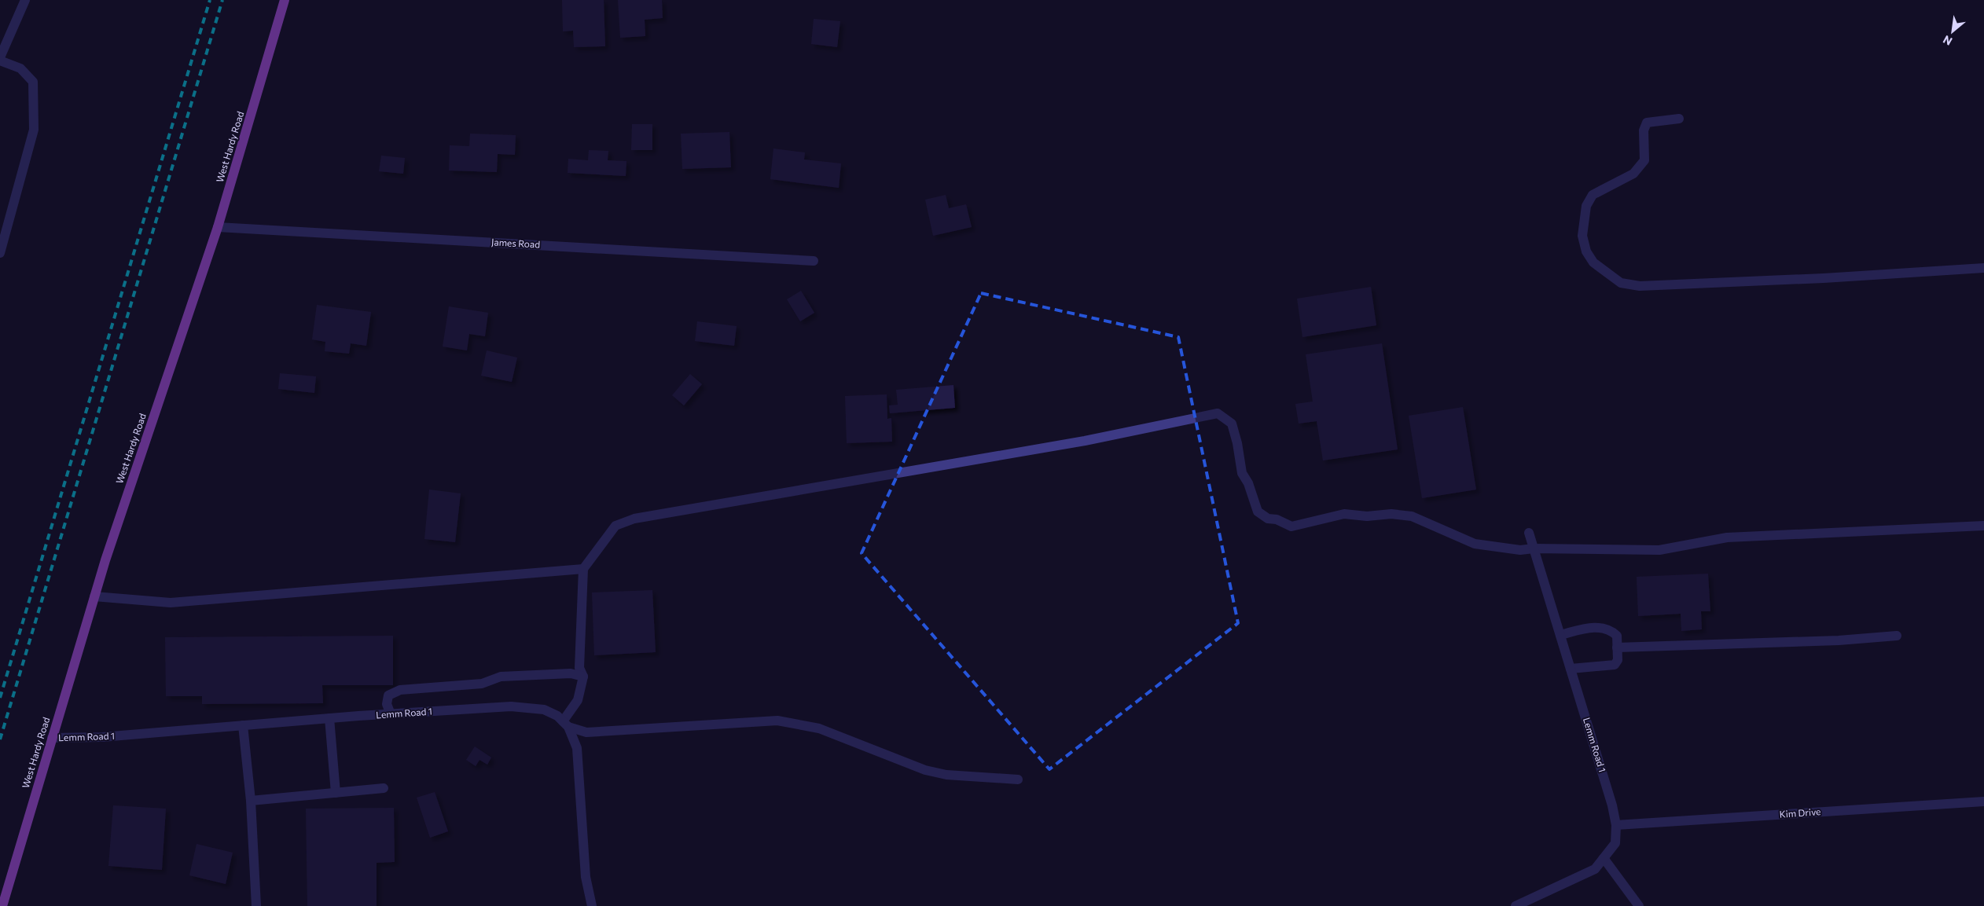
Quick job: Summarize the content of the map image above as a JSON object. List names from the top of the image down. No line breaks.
{"streets":{"main road":["West Hardy Road"],"street":["James Road","Lemm Road 1","Kim Drive"]},"crossings":[["West Hardy Road","James Road"],["West Hardy Road","Lemm Road 1"],["Lemm Road 1","Kim Drive"]],"north":"bottom left"}
